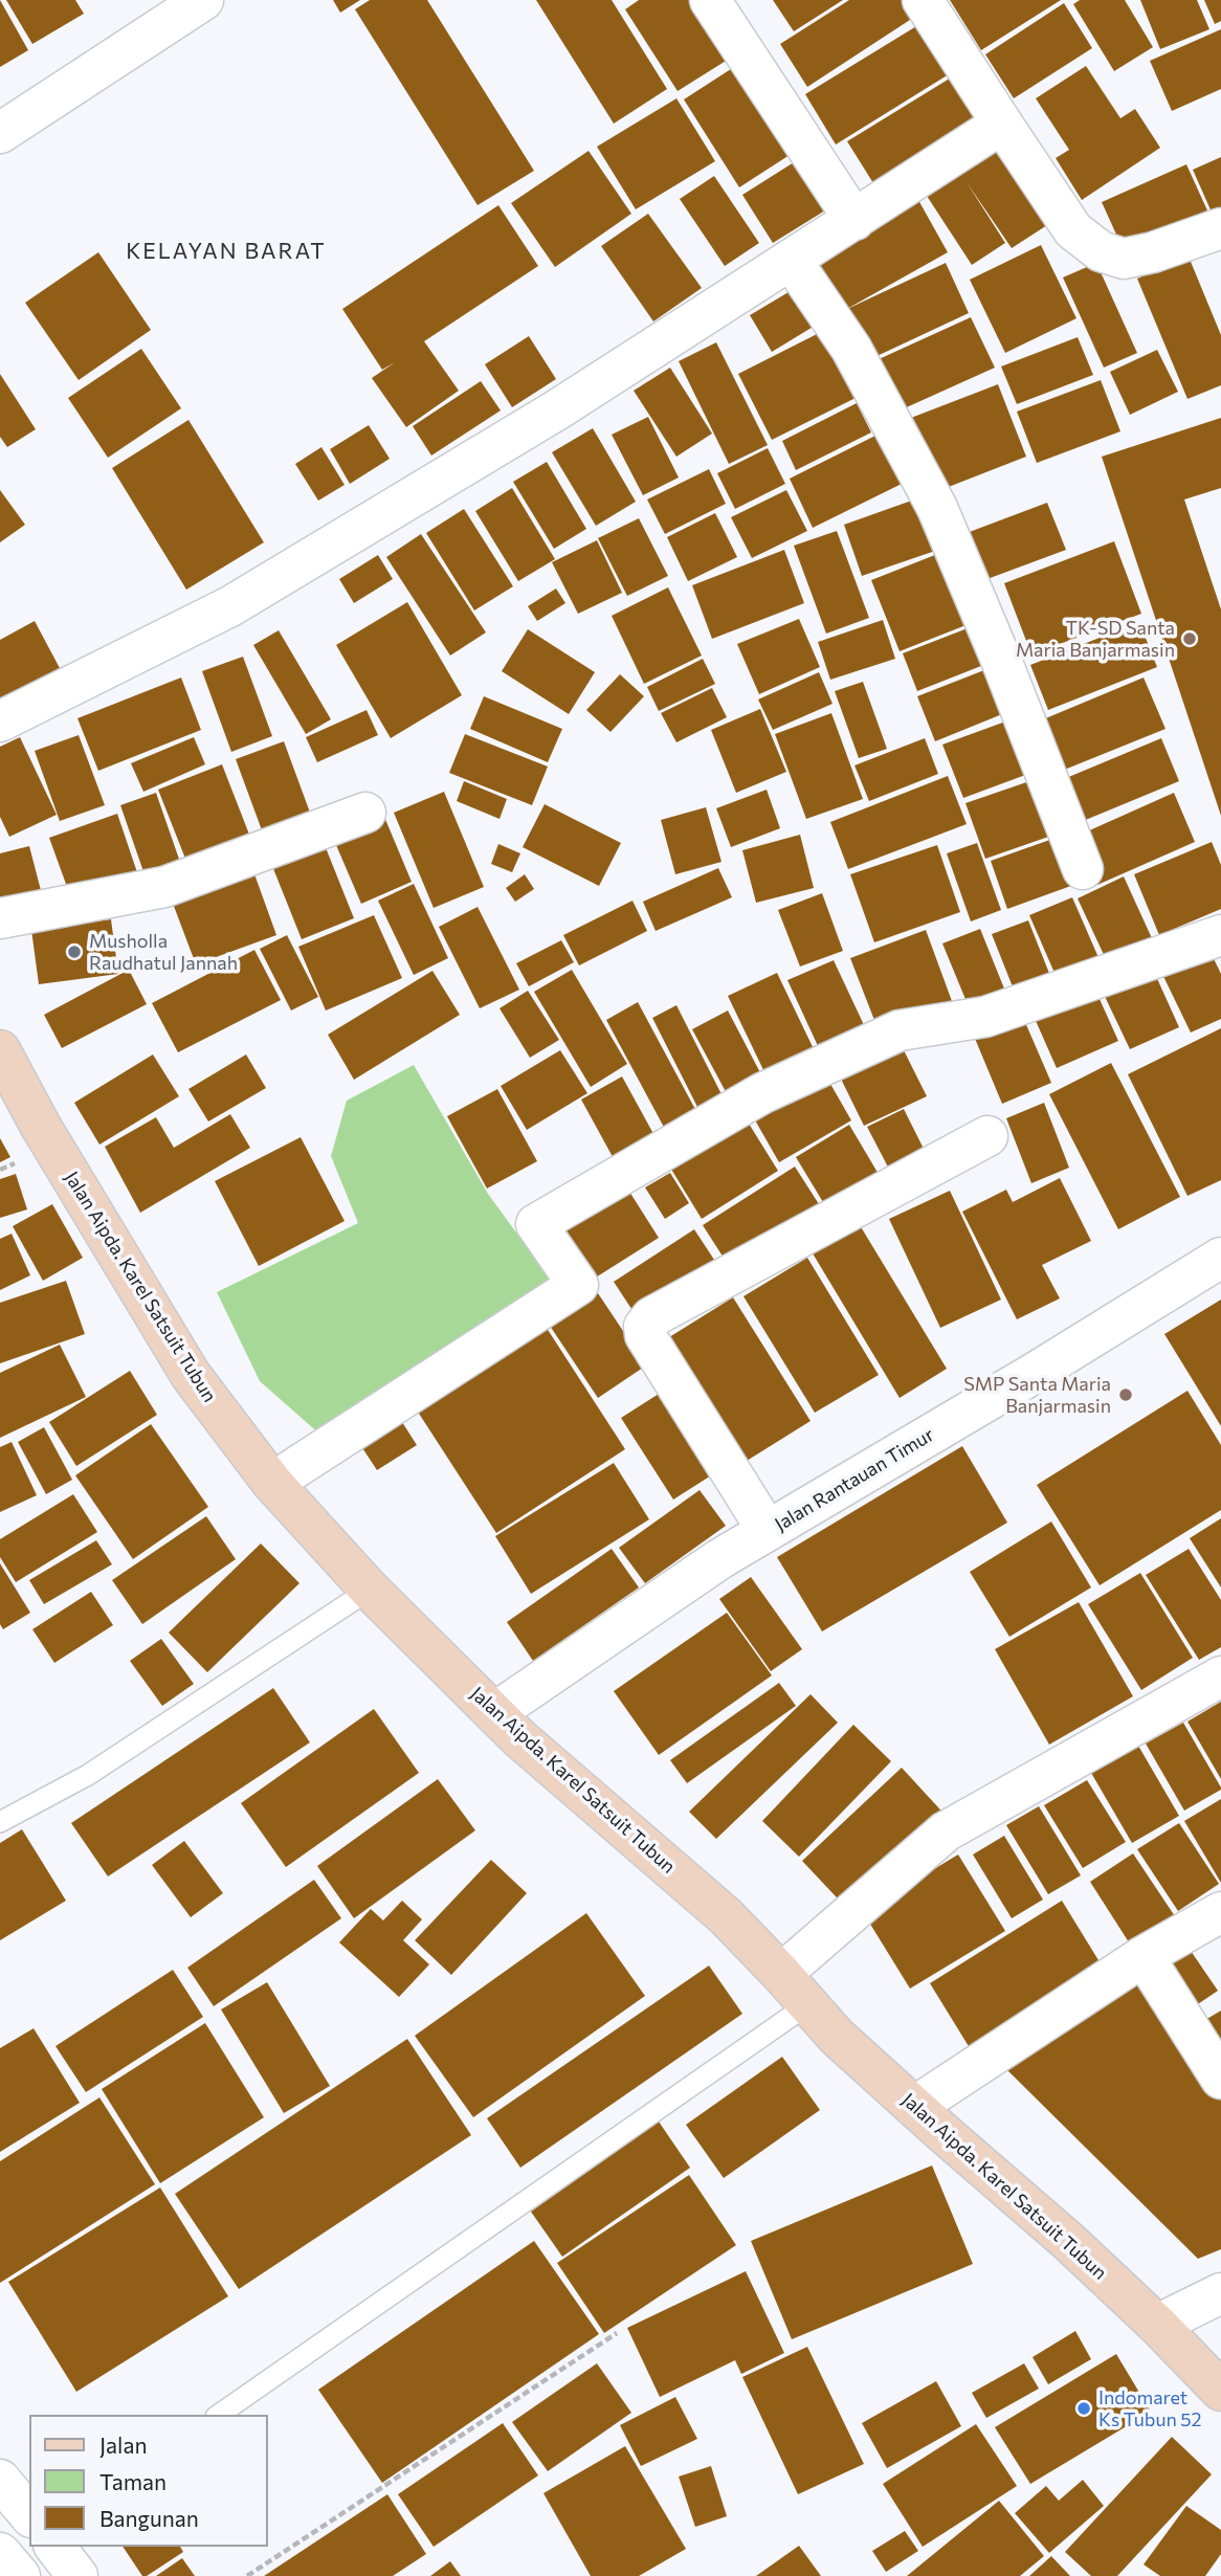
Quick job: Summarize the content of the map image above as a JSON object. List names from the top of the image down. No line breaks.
{"streets":{"main road":["Jalan Aipda. Karel Satsuit Tubun"],"street":["Jalan Rantauan Timur"]},"crossings":[["Jalan Aipda. Karel Satsuit Tubun","Jalan Rantauan Timur"]],"districts":["KELAYAN BARAT"],"places":["TK-SD Santa Maria Banjarmasin","Musholla Raudhatul Jannah","SMP Santa Maria Banjarmasin","Indomaret Ks Tubun 52"],"legend":["Jalan","Taman","Bangunan"]}
